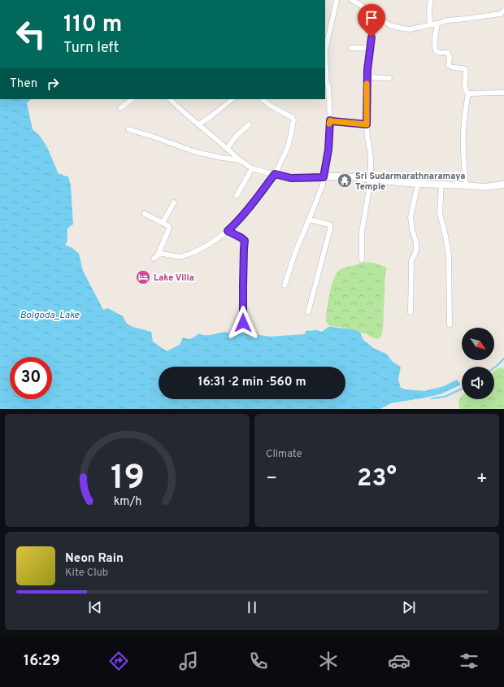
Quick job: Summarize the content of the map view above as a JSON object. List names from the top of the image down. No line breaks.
{"water":["Bolgoda_Lake"],"places":{"temple":["Sri Sudarmarathnaramaya Temple"],"hotel":["Lake Villa"]},"north":"bottom right","page":{"turn":["110 m","Turn left"],"then":"Then","limit":"30","trip":"16:31 · 2 min · 560 m","tile":"Climate","heat":["−","23°","+"],"song":["Neon Rain","Kite Club"],"tabs":"16:29","gauge":["19","km/h"]}}
